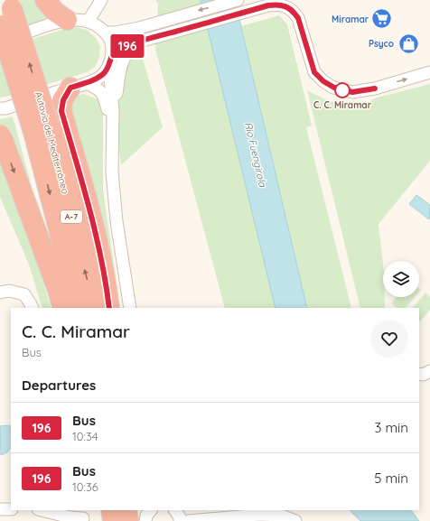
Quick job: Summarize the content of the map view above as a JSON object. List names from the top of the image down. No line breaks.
{"streets":{"highway":["Autovía del Mediterráneo","A-7"]},"water":["Rio Fuengirola"],"places":{"supermarket":["Miramar"],"shop":["Psyco"],"other":["C. C. Miramar"]},"lines":["bus line 196"],"page":{"on_map":"196","heading":[["C. C. Miramar","Bus"],"Departures"],"list":[{"mark":"196","name":"Bus","note":"10:34","value":"3 min"},{"mark":"196","name":"Bus","note":"10:36","value":"5 min"}]}}
